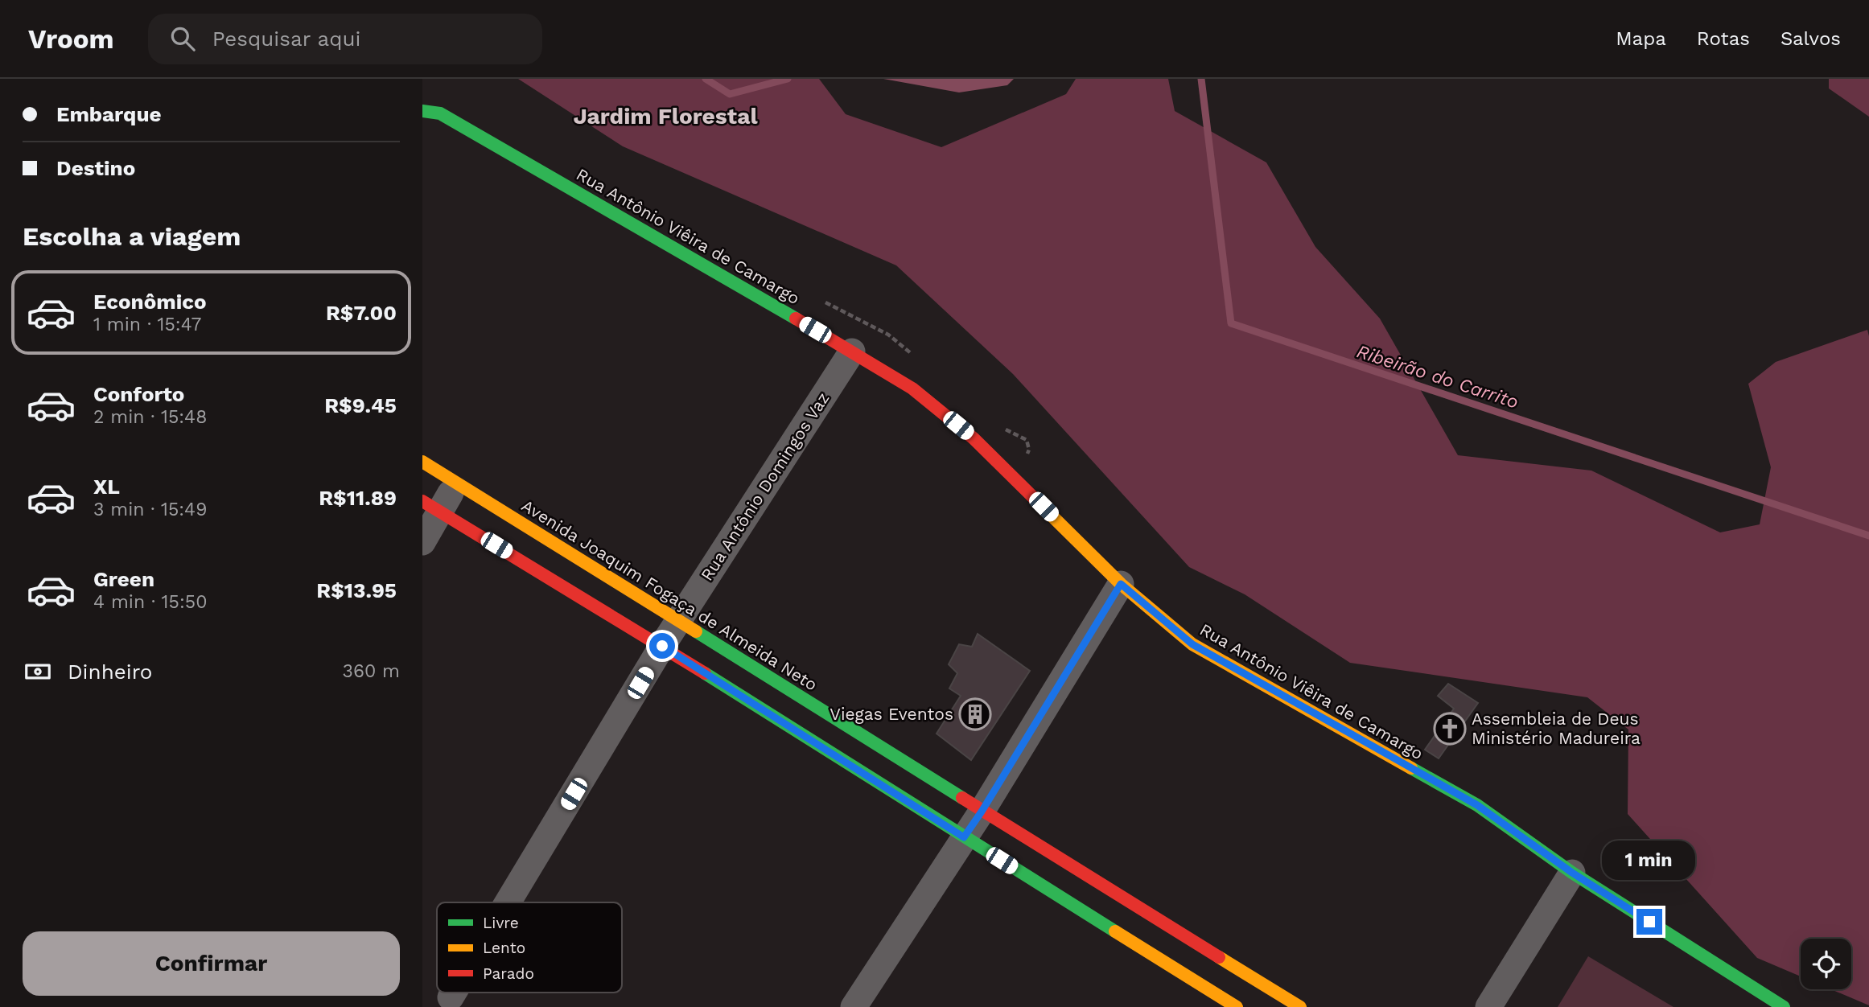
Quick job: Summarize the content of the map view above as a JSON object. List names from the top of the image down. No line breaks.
{"streets":{"street":["Rua Antônio Viêira de Camargo","Rua Antônio Domingos Vaz","Avenida Joaquim Fogaça de Almeida Neto"]},"crossings":[["Rua Antônio Viêira de Camargo","Rua Antônio Domingos Vaz"],["Rua Antônio Domingos Vaz","Avenida Joaquim Fogaça de Almeida Neto"]],"districts":["Jardim Florestal"],"water":["Ribeirão do Carrito"],"places":{"building":["Viegas Eventos"],"church":["Assembleia de Deus Ministério Madureira"]},"legend":["Livre","Lento","Parado"],"page":{"header":"Vroom","search":"Pesquisar aqui","nav":["Mapa","Rotas","Salvos"],"banner":["Embarque","Destino"],"heading":"Escolha a viagem","list":[{"name":"Econômico","note":"1 min · 15:47","value":"R$7.00"},{"name":"Conforto","note":"2 min · 15:48","value":"R$9.45"},{"name":"XL","note":"3 min · 15:49","value":"R$11.89"},{"name":"Green","note":"4 min · 15:50","value":"R$13.95"}],"pay":["Dinheiro","360 m"],"bubble":"1 min","buttons":"Confirmar"}}
